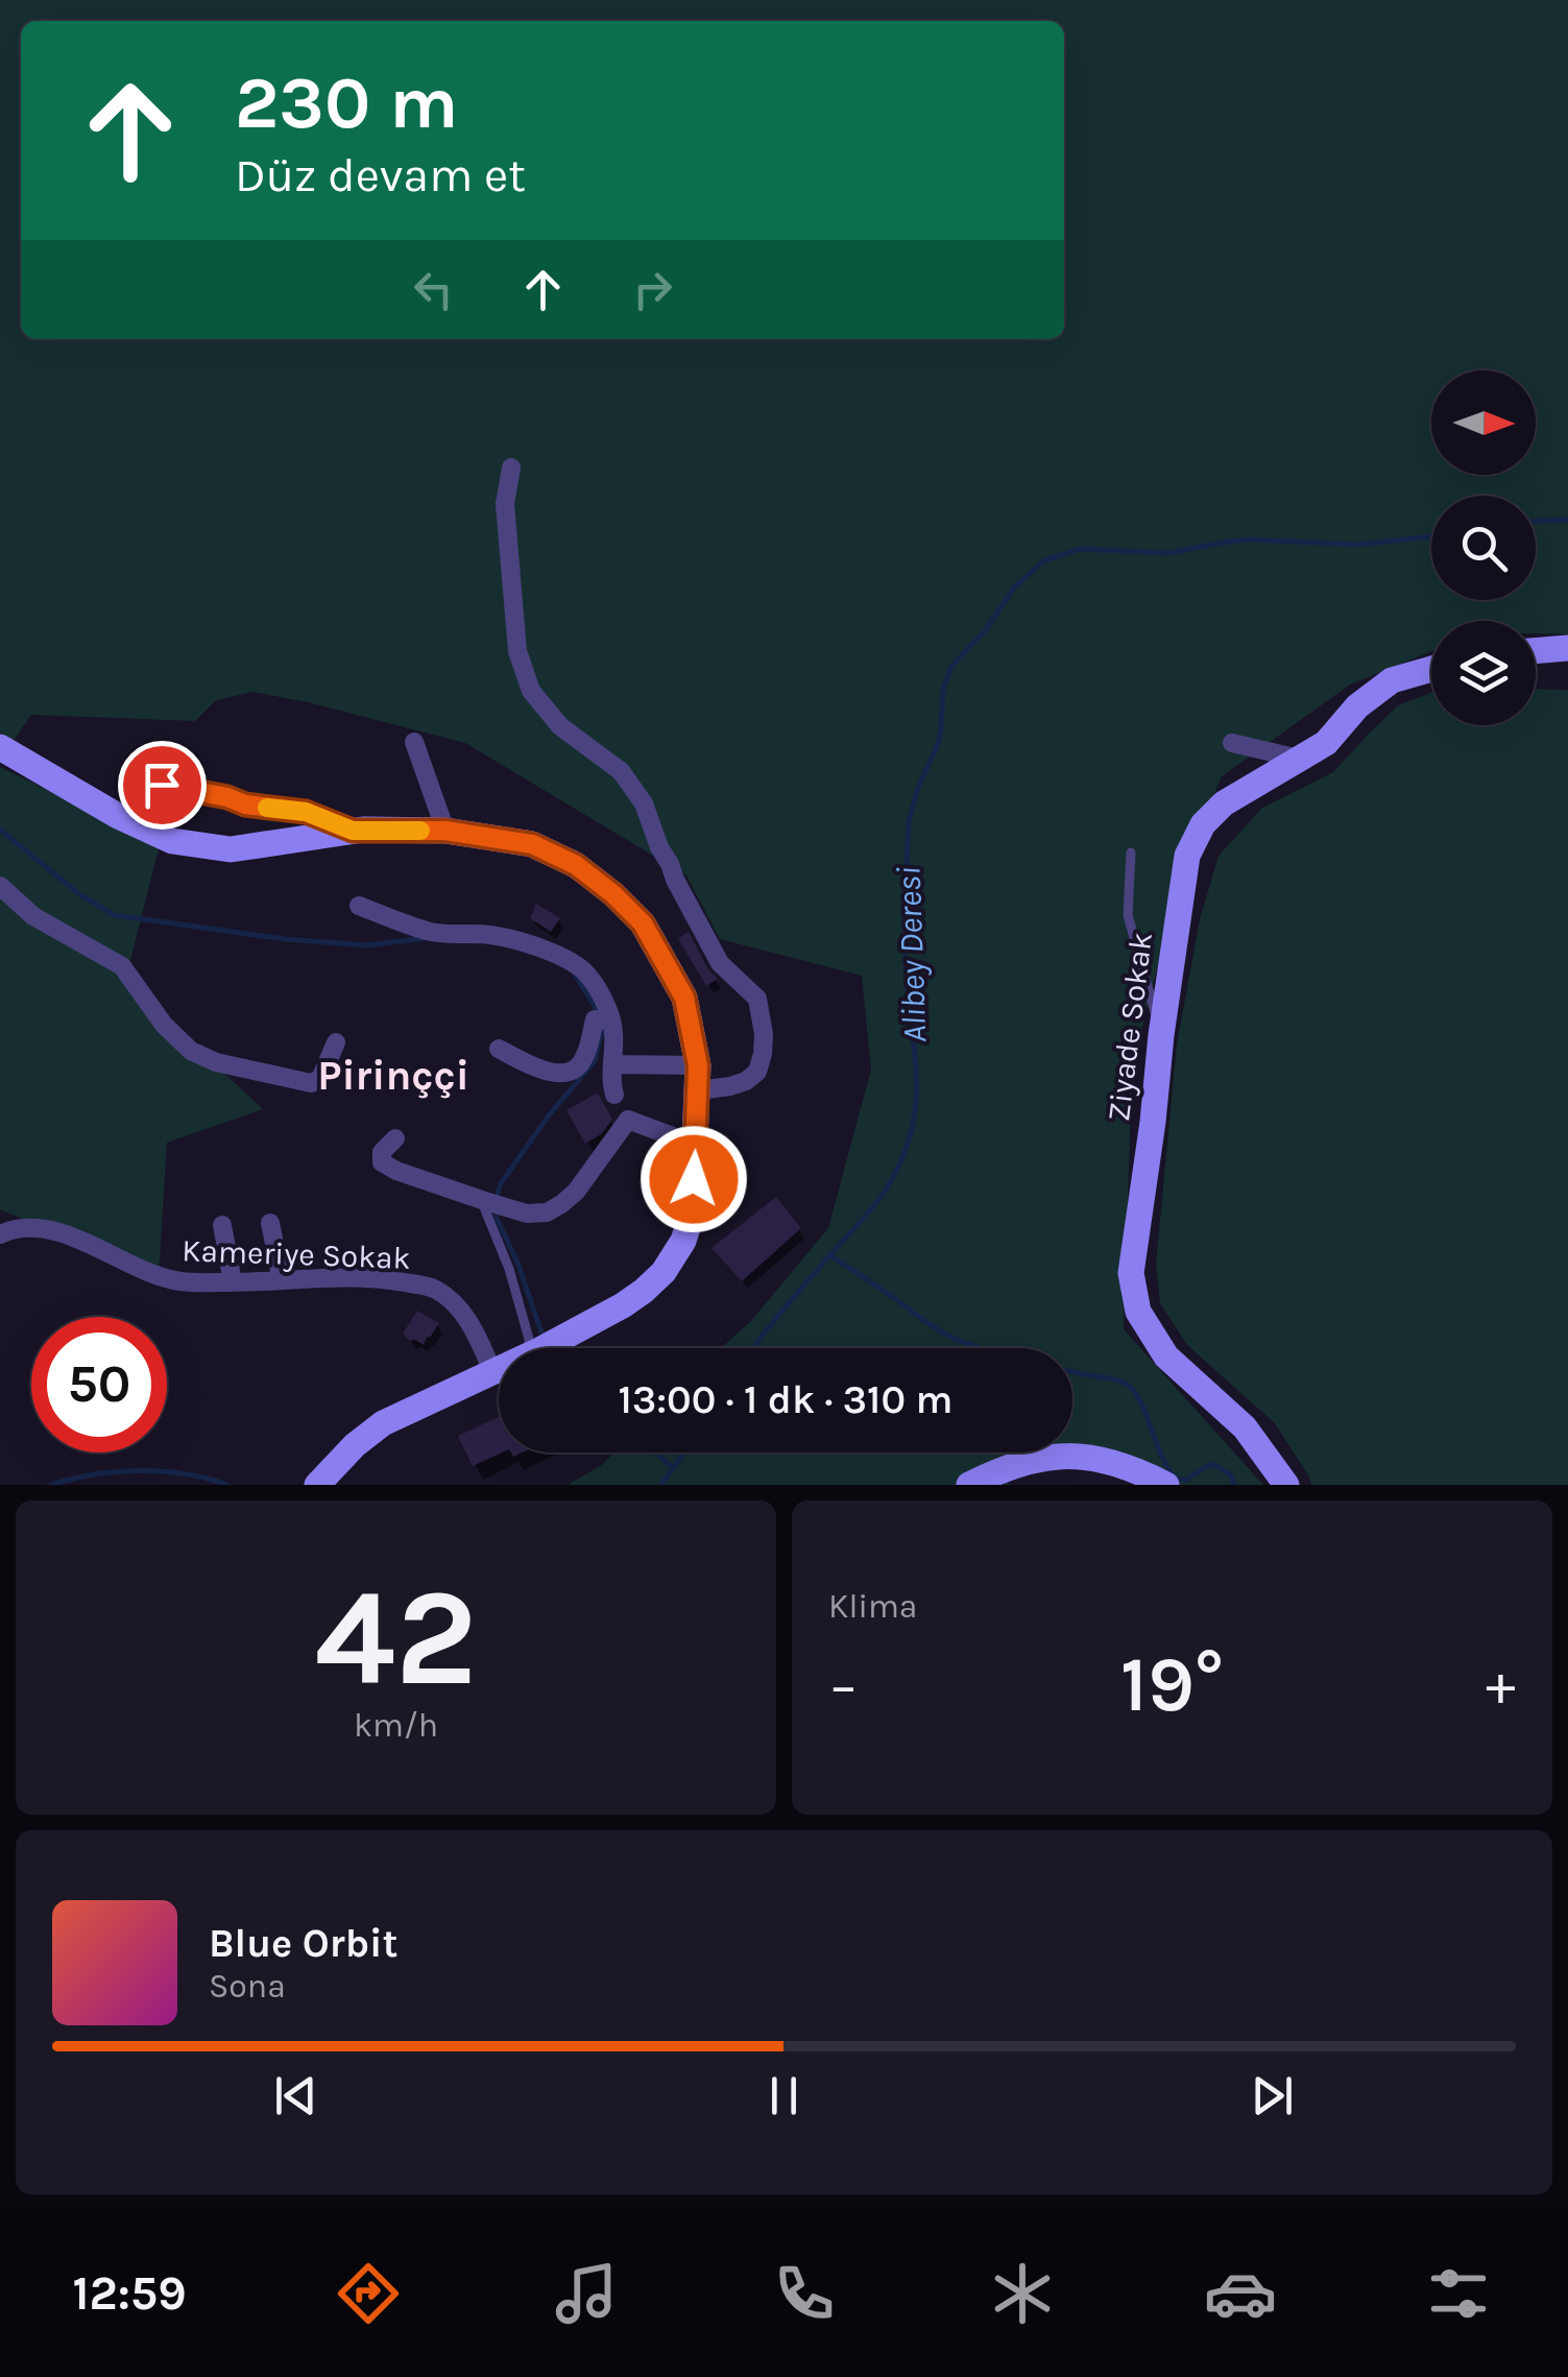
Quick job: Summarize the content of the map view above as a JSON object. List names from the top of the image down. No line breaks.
{"streets":{"main road":["Ziyade Sokak"],"street":["Kameriye Sokak"]},"districts":["Pirinççi"],"water":["Alibey Deresi"],"north":"right","page":{"turn":["230 m","Düz devam et"],"limit":"50","trip":"13:00 · 1 dk · 310 m","tile":[["42","km/h"],"Klima"],"heat":["−","19°","+"],"song":["Blue Orbit","Sona"],"tabs":"12:59"}}
